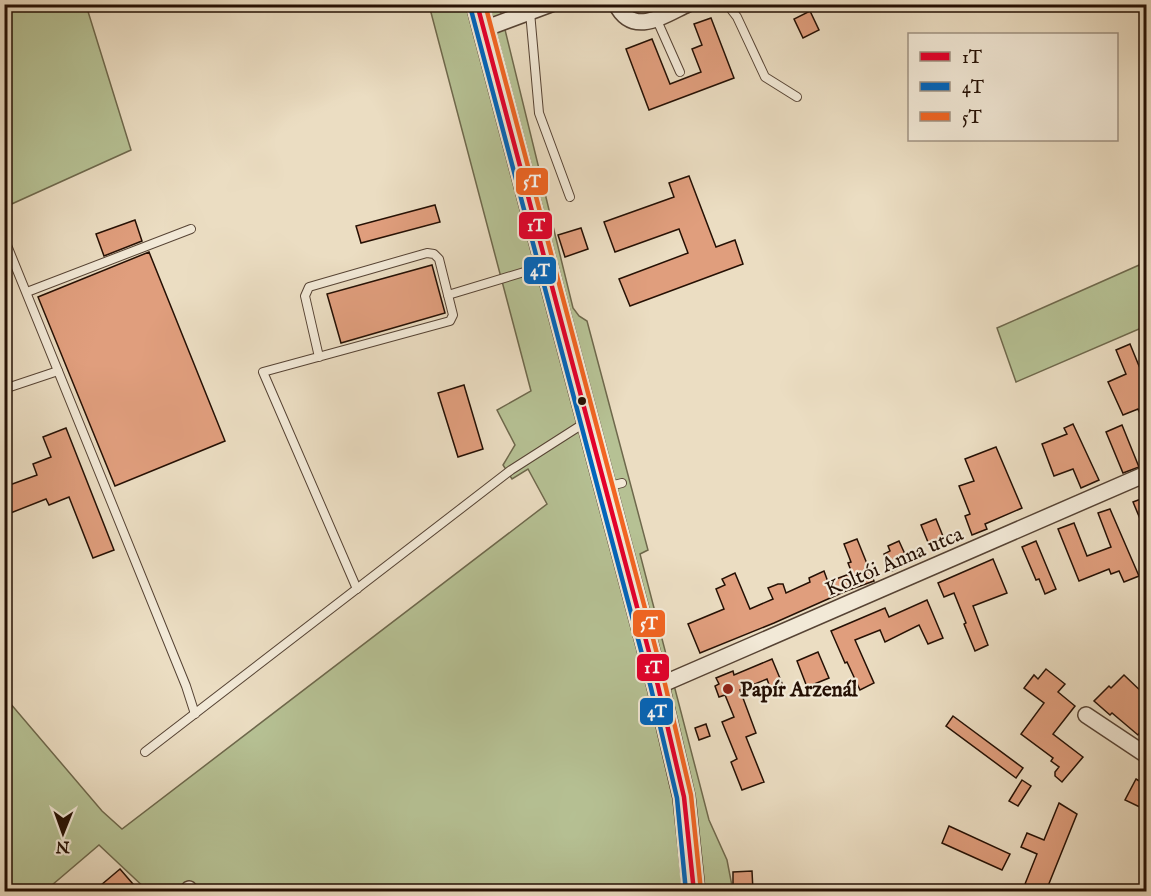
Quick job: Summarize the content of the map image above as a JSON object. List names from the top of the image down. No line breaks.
{"streets":{"street":["Koltói Anna utca"]},"places":["Papír Arzenál"],"lines":["transit line 1T","transit line 5T","transit line 4T"],"legend":["1T","4T","5T"],"north":"bottom"}
